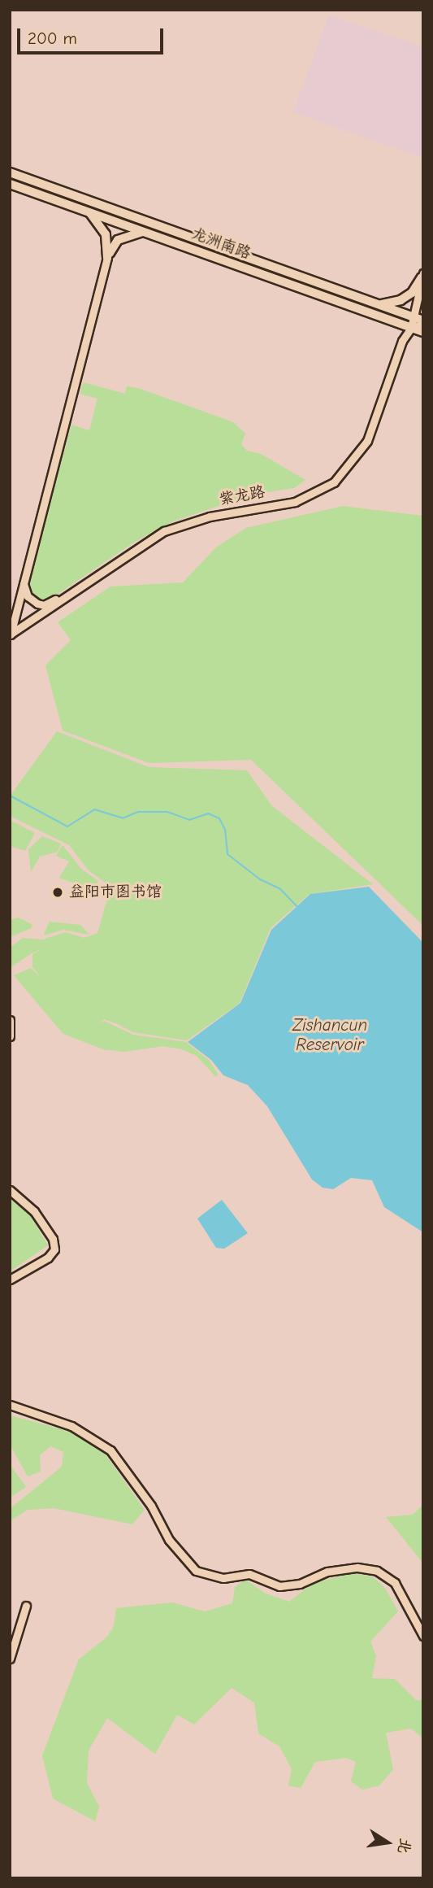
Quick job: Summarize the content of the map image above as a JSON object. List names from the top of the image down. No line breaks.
{"streets":{"main road":["龙洲南路"],"street":["紫龙路"]},"crossings":[["龙洲南路","紫龙路"]],"water":["Zishancun Reservoir"],"places":["益阳市图书馆"],"scale_bar":"200 m","north":"right"}
